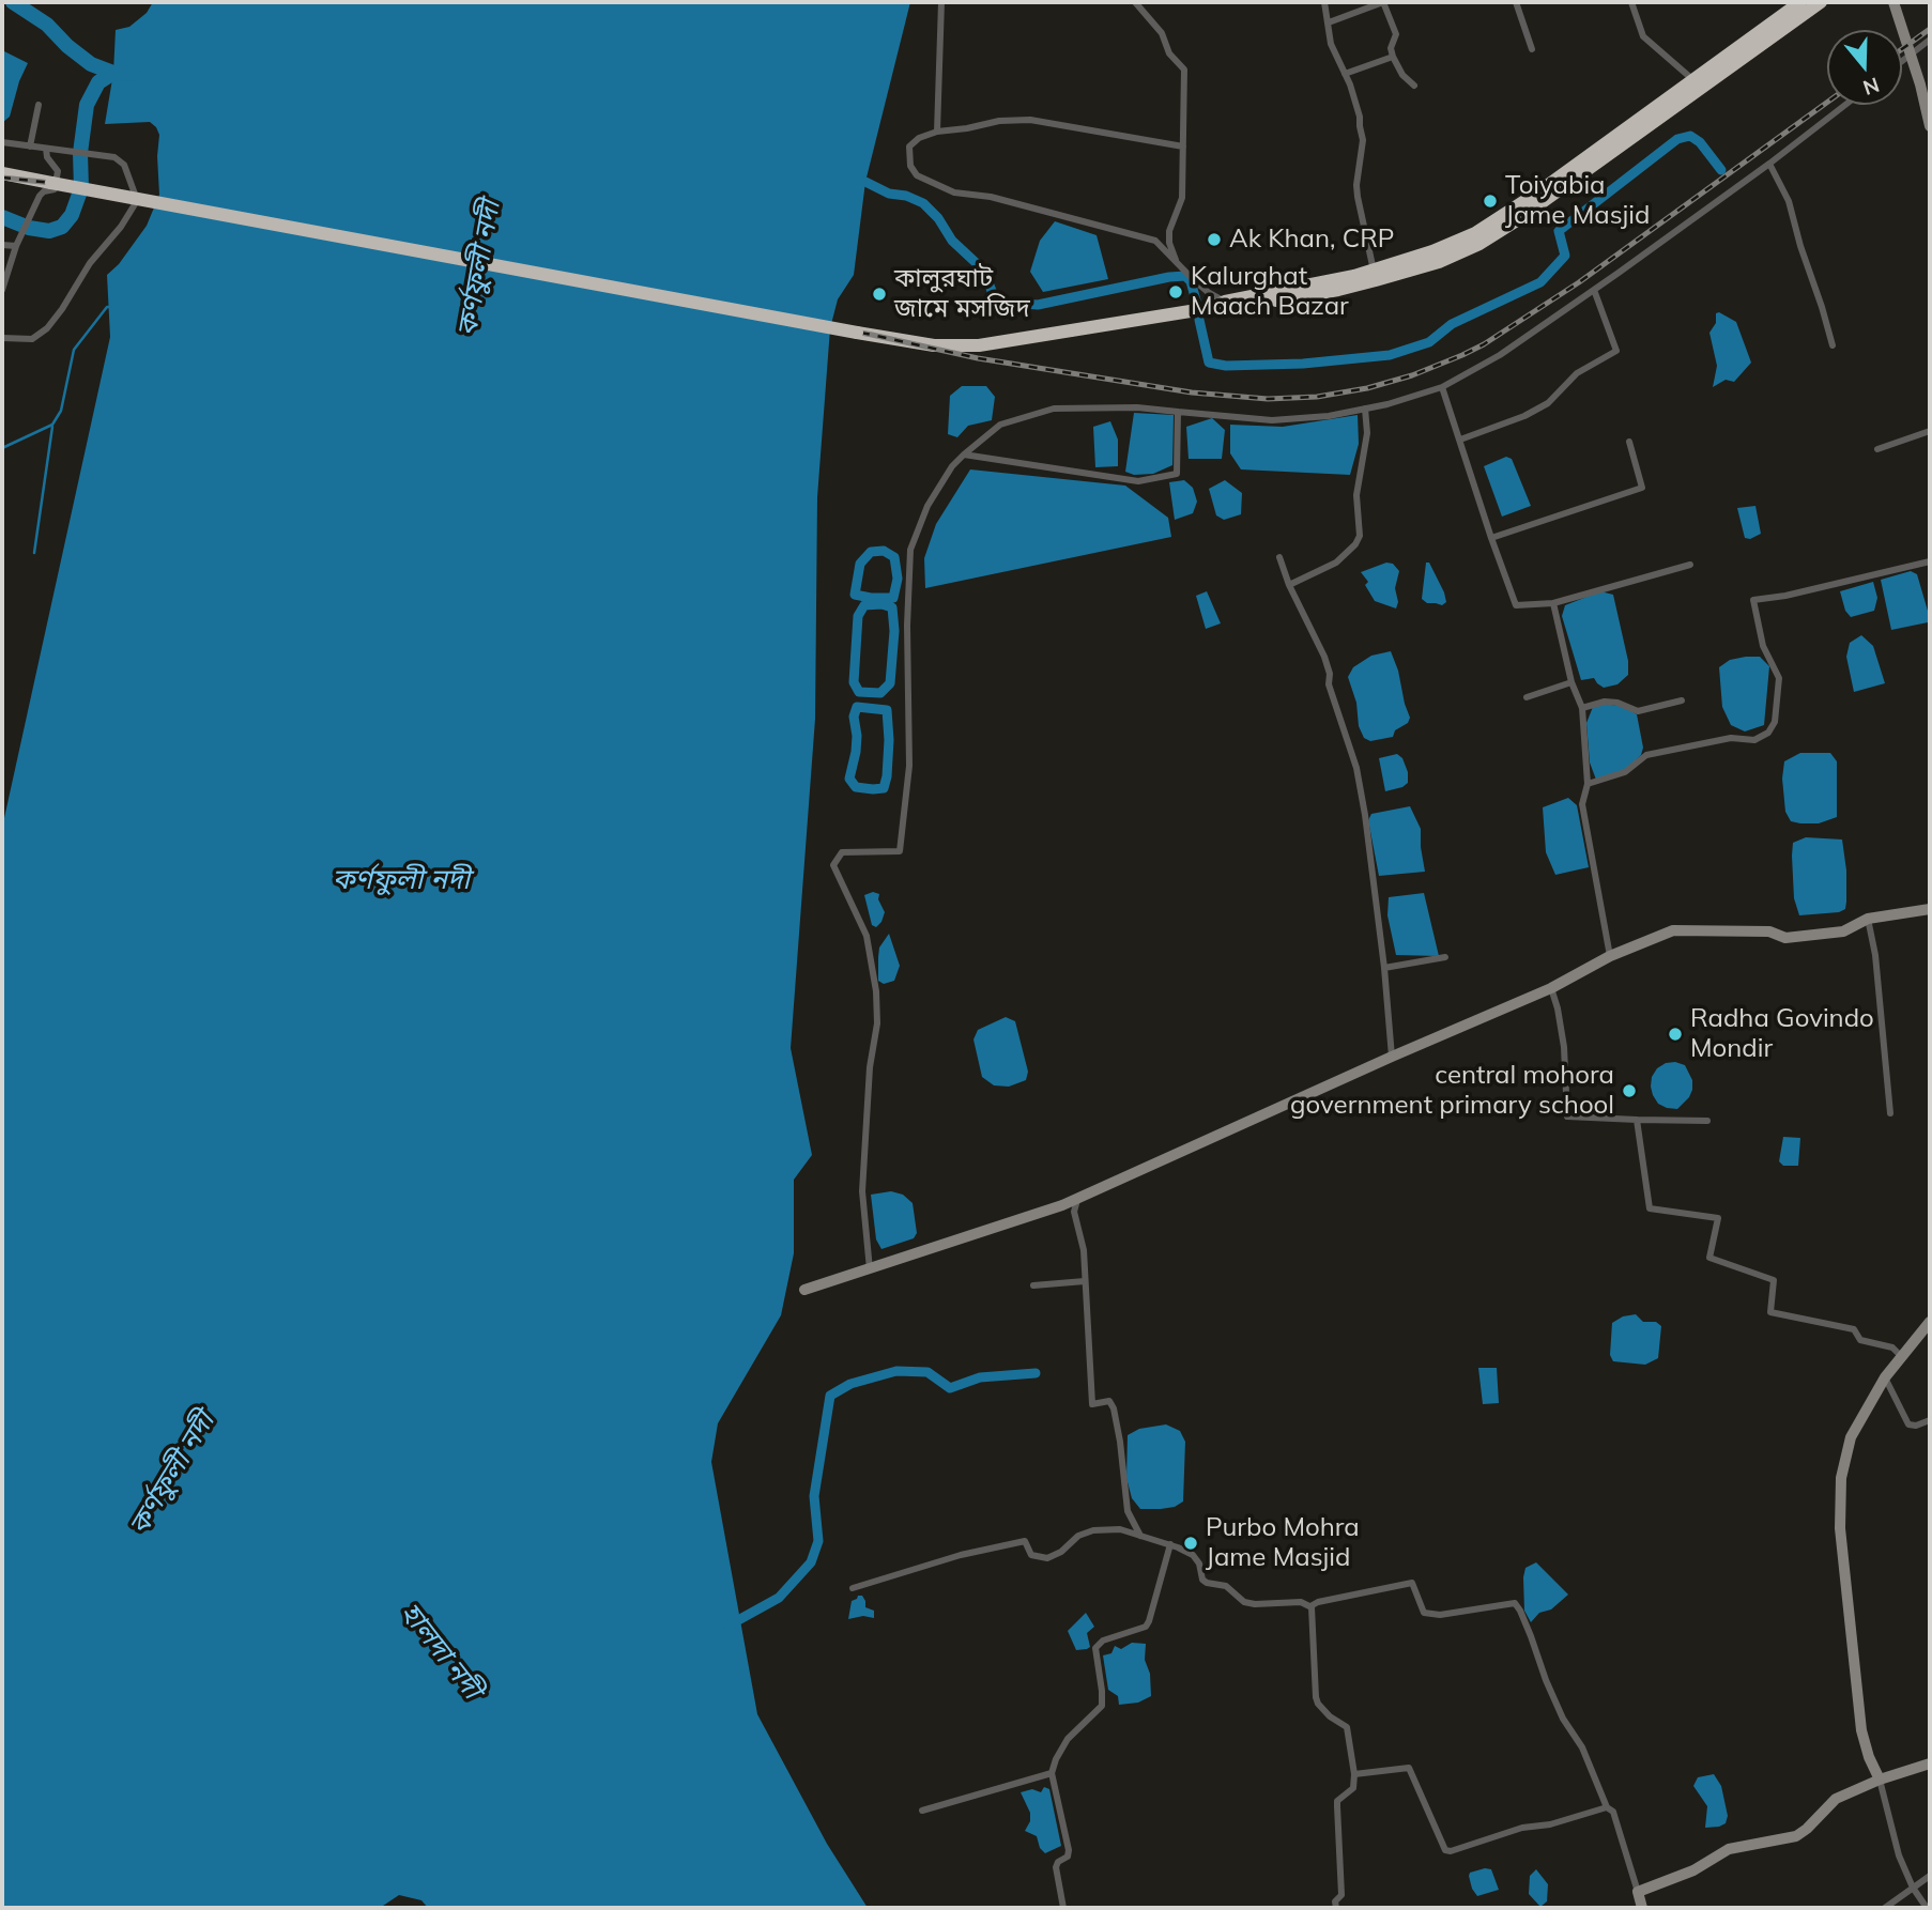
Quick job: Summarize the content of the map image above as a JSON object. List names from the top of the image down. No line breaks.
{"water":["কর্ণফুলী নদী","হালদা নদী"],"places":["Toiyabia Jame Masjid","Ak Khan, CRP","Kalurghat Maach Bazar","কালুরঘাট জামে মসজিদ","Radha Govindo Mondir","central mohora government primary school","Purbo Mohra Jame Masjid"],"north":"bottom"}
